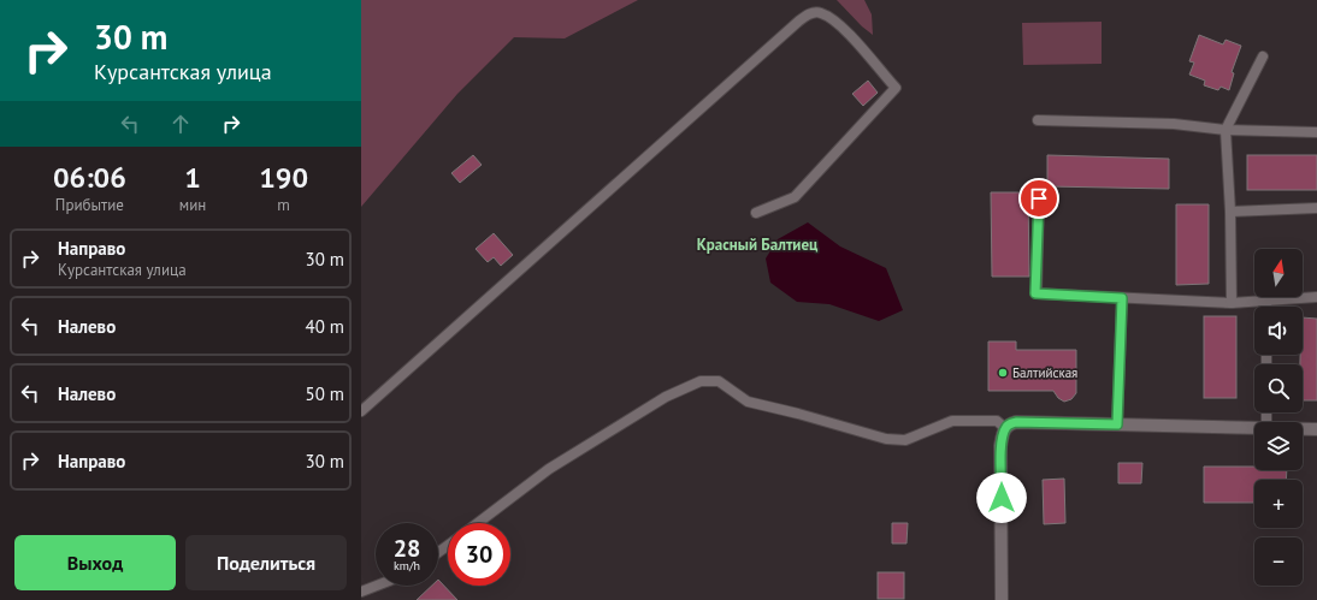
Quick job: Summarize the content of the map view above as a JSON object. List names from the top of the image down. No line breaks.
{"districts":["Красный Балтиец"],"places":["Балтийская"],"north":"top","page":{"turn":["30 m","Курсантская улица"],"eta":["06:06","Прибытие","1","мин","190","m"],"list":[{"name":"Направо","note":"Курсантская улица","value":"30 m"},{"name":"Налево","value":"40 m"},{"name":"Налево","value":"50 m"},{"name":"Направо","value":"30 m"}],"map_buttons":["+","−"],"speed":"28 km/h","limit":"30","buttons":["Выход","Поделиться"]}}
